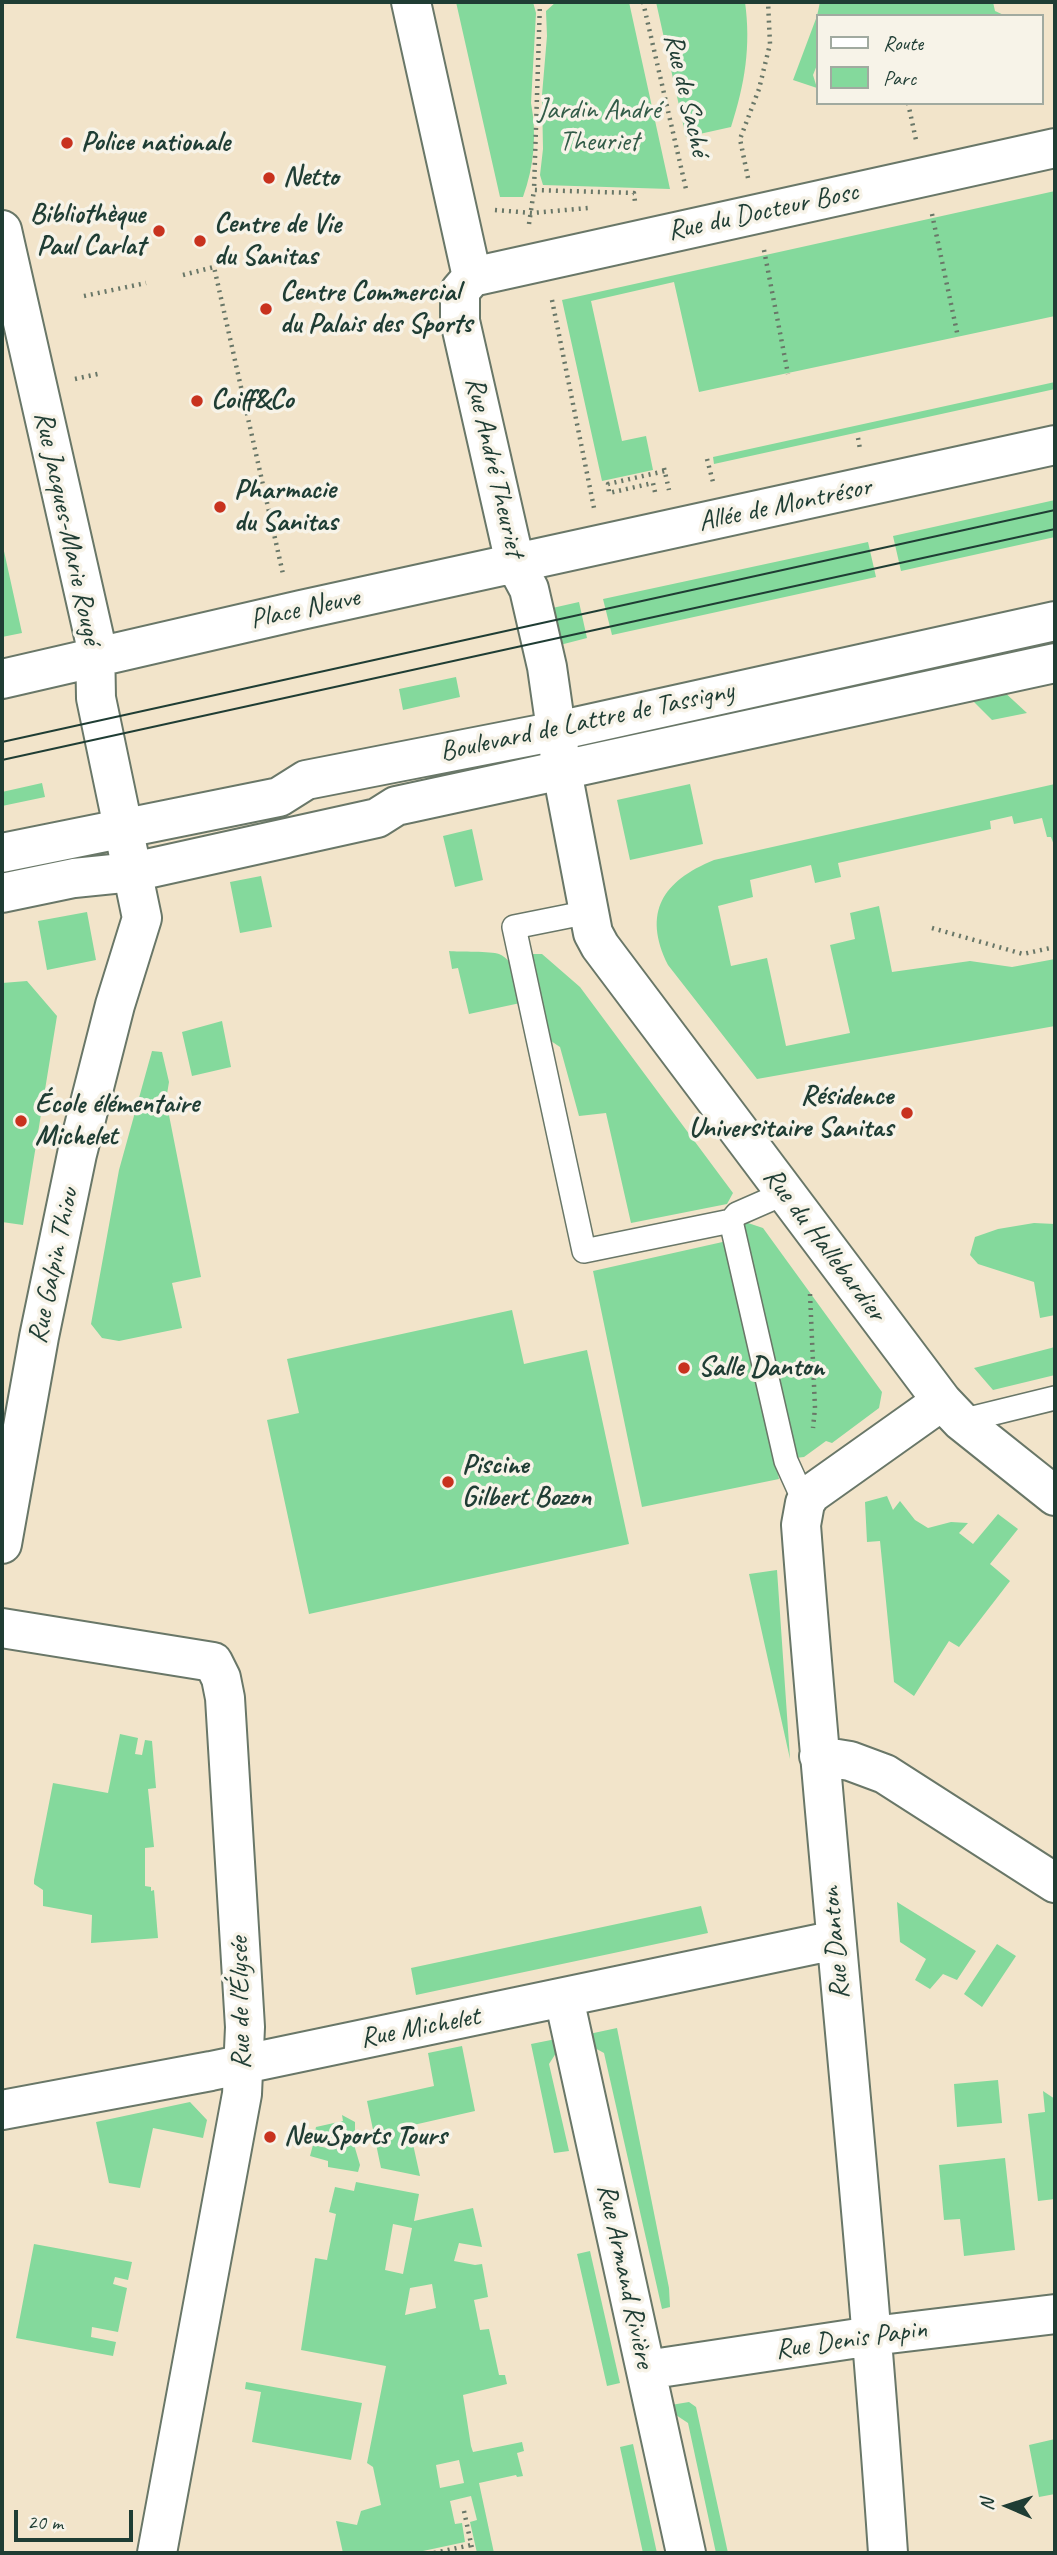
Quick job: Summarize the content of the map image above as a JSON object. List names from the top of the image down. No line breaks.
{"streets":{"street":["Rue du Docteur Bosc","Rue André Theuriet","Allée de Montrésor","Rue Jacques-Marie Rougé","Place Neuve","Boulevard de Lattre de Tassigny","Rue du Hallebardier","Rue Galpin Thiou","Rue Danton","Rue de l'Élysée","Rue Michelet","Rue Armand Rivière","Rue Denis Papin"],"path":["Rue de Saché"]},"crossings":[["Rue du Docteur Bosc","Rue André Theuriet"],["Rue André Theuriet","Allée de Montrésor"],["Rue André Theuriet","Place Neuve"],["Rue André Theuriet","Boulevard de Lattre de Tassigny"],["Rue André Theuriet","Rue du Hallebardier"],["Allée de Montrésor","Place Neuve"],["Rue Jacques-Marie Rougé","Place Neuve"],["Rue Jacques-Marie Rougé","Boulevard de Lattre de Tassigny"],["Rue Jacques-Marie Rougé","Rue Galpin Thiou"],["Boulevard de Lattre de Tassigny","Rue du Hallebardier"],["Boulevard de Lattre de Tassigny","Rue Galpin Thiou"],["Rue Danton","Rue Michelet"],["Rue Danton","Rue Denis Papin"],["Rue de l'Élysée","Rue Michelet"],["Rue Michelet","Rue Armand Rivière"],["Rue Armand Rivière","Rue Denis Papin"]],"parks":["Jardin André Theuriet"],"places":["Police nationale","Netto","Bibliothèque Paul Carlat","Centre de Vie du Sanitas","Centre Commercial du Palais des Sports","Coiff&Co","Pharmacie du Sanitas","Résidence Universitaire Sanitas","École élémentaire Michelet","Salle Danton","Piscine Gilbert Bozon","NewSports Tours"],"legend":["Route","Parc"],"scale_bar":"20 m","north":"left"}
